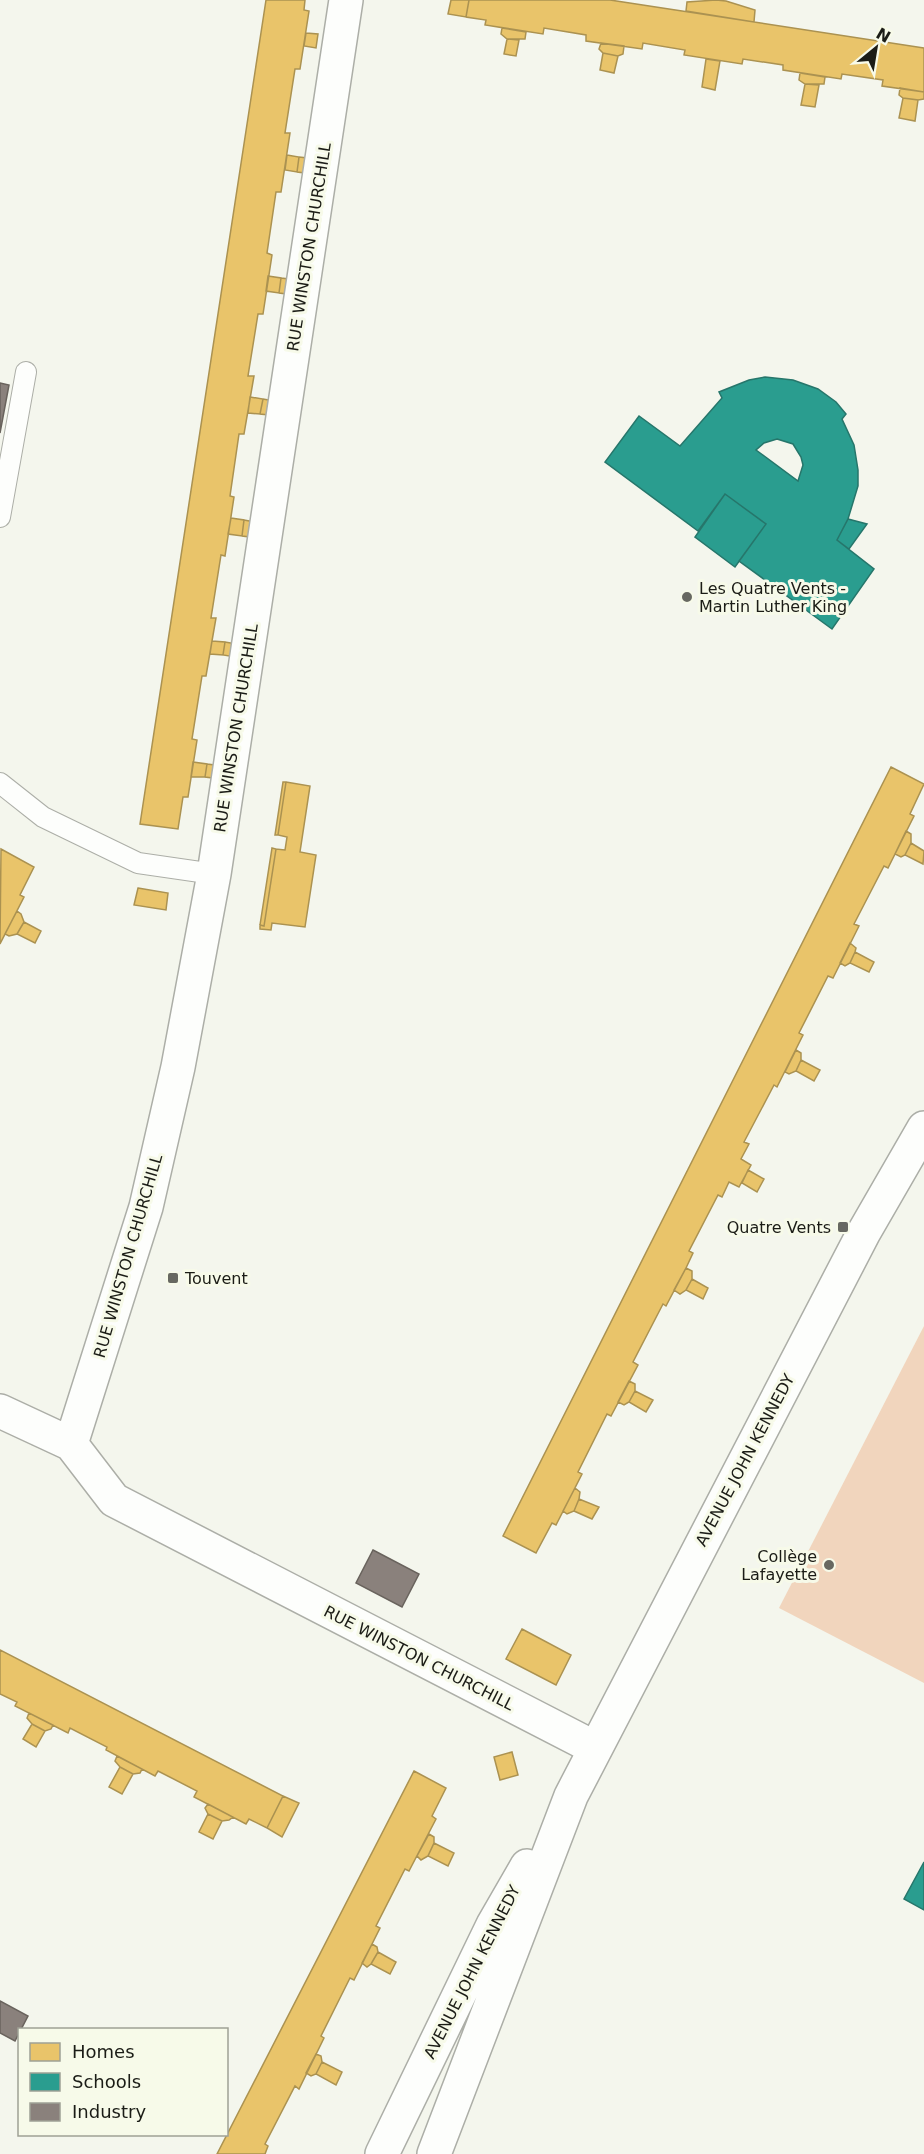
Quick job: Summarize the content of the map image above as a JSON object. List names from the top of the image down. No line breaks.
{"streets":{"street":["RUE WINSTON CHURCHILL","AVENUE JOHN KENNEDY"]},"crossings":[["RUE WINSTON CHURCHILL","AVENUE JOHN KENNEDY"]],"places":{"other":["Les Quatre Vents - Martin Luther King","Collège Lafayette"],"transit":["Quatre Vents","Touvent"]},"legend":["Homes","Schools","Industry"],"north":"top right"}
